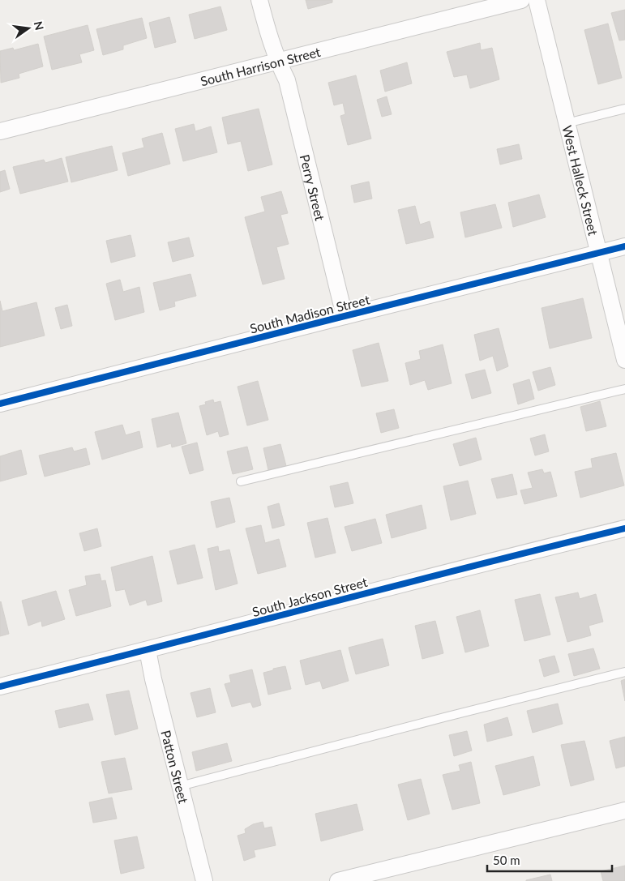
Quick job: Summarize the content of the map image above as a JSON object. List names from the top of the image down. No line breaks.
{"streets":{"street":["South Harrison Street","West Halleck Street","Perry Street","South Madison Street","South Jackson Street","Patton Street"]},"crossings":[["South Harrison Street","Perry Street"],["West Halleck Street","South Madison Street"],["Perry Street","South Madison Street"],["South Jackson Street","Patton Street"]],"scale_bar":"50 m","north":"right"}
